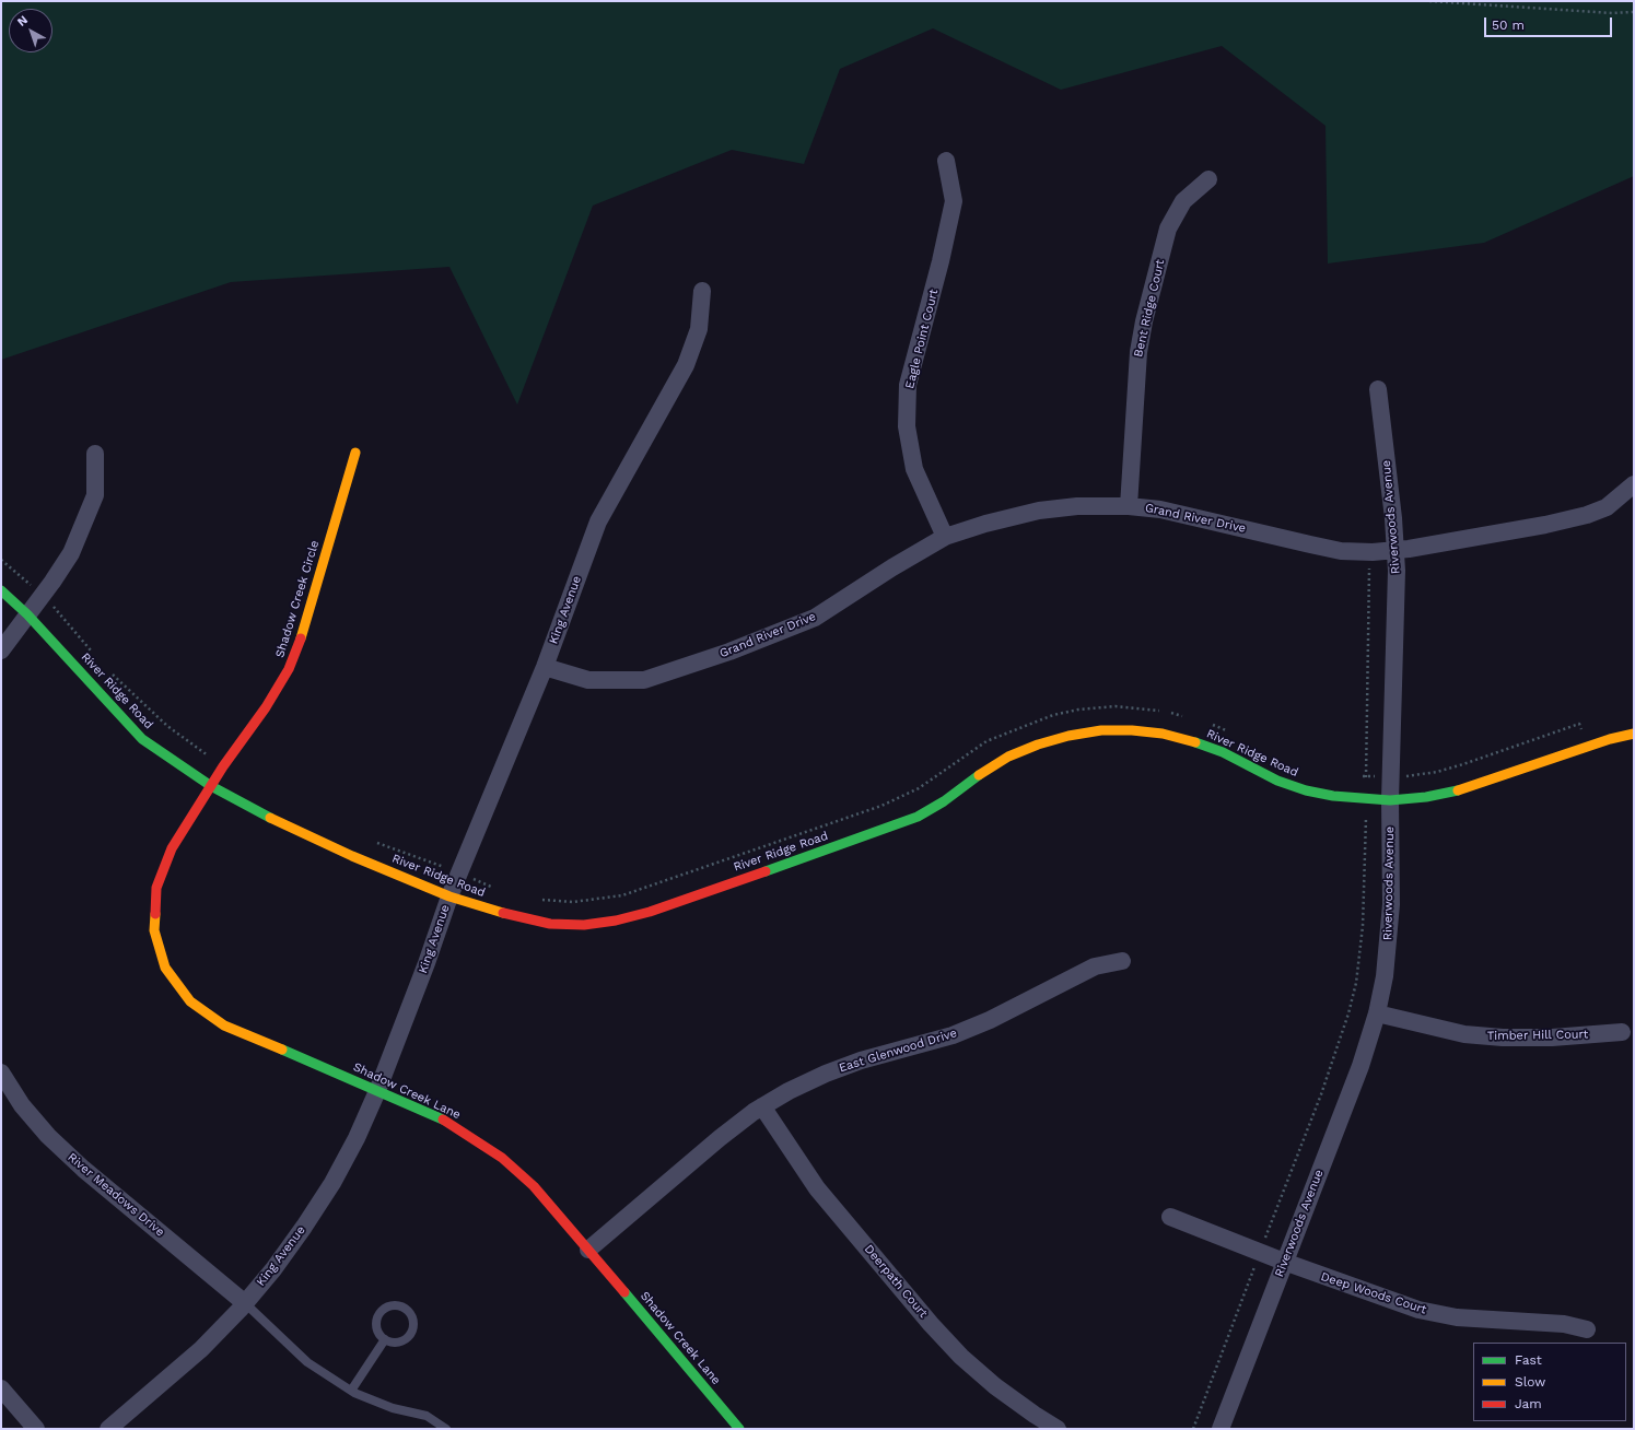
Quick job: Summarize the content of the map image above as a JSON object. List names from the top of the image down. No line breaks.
{"streets":{"street":["Bent Ridge Court","Eagle Point Court","Riverwoods Avenue","Grand River Drive","Shadow Creek Circle","King Avenue","River Ridge Road","Timber Hill Court","East Glenwood Drive","Shadow Creek Lane","River Meadows Drive","Deerpath Court","Deep Woods Court"]},"crossings":[["Bent Ridge Court","Grand River Drive"],["Eagle Point Court","Grand River Drive"],["Riverwoods Avenue","Grand River Drive"],["Riverwoods Avenue","River Ridge Road"],["Riverwoods Avenue","Timber Hill Court"],["Riverwoods Avenue","Deep Woods Court"],["Grand River Drive","King Avenue"],["Shadow Creek Circle","River Ridge Road"],["Shadow Creek Circle","Shadow Creek Lane"],["King Avenue","River Ridge Road"],["King Avenue","Shadow Creek Lane"],["King Avenue","River Meadows Drive"],["River Ridge Road","Shadow Creek Lane"],["East Glenwood Drive","Shadow Creek Lane"],["East Glenwood Drive","Deerpath Court"]],"legend":["Fast","Slow","Jam"],"scale_bar":"50 m","north":"top left"}
